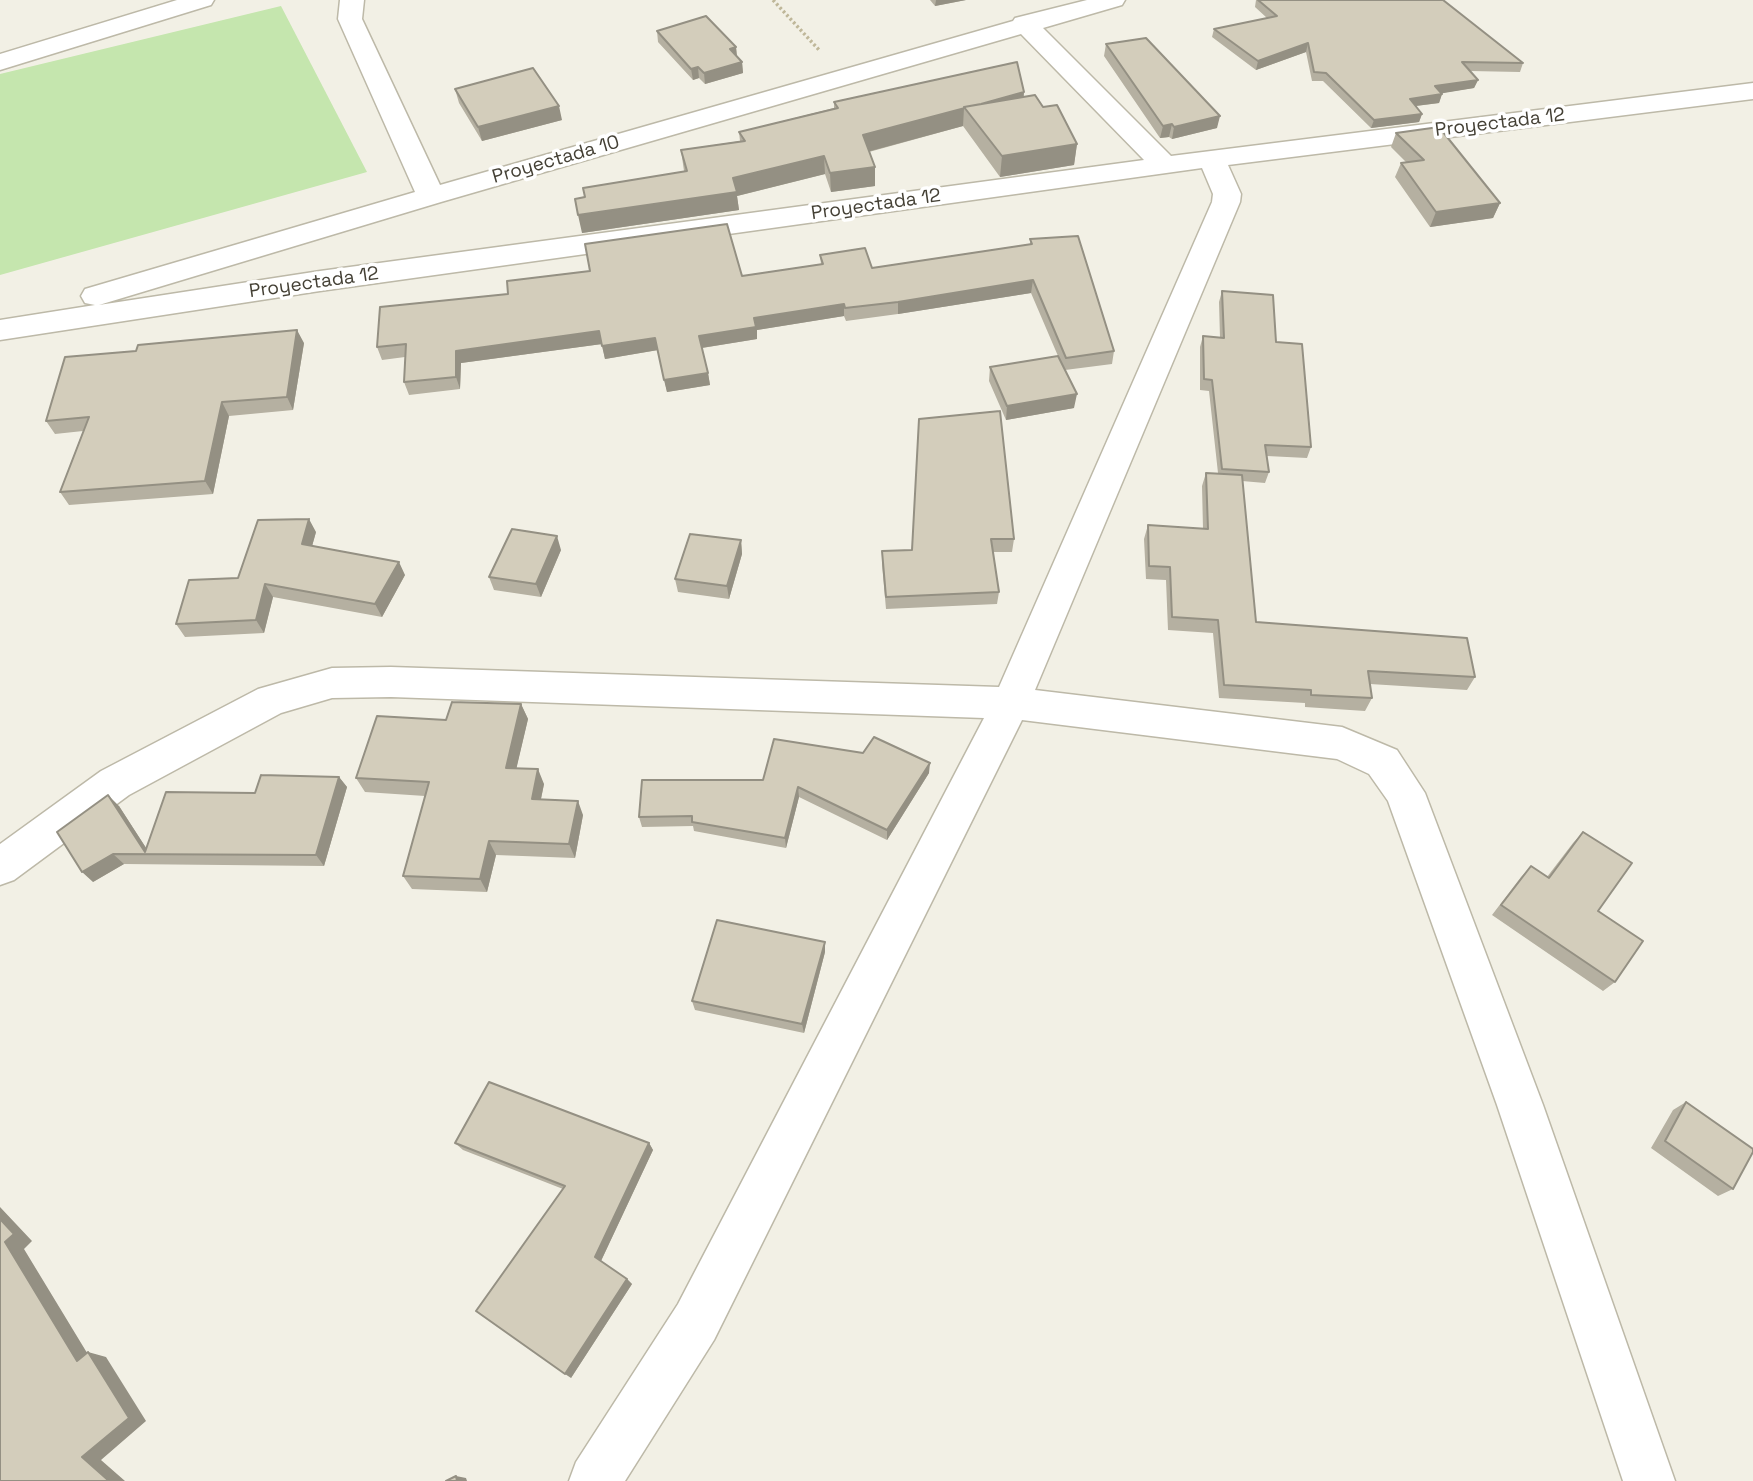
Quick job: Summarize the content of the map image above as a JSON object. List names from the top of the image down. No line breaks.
{"streets":{"street":["Proyectada 12","Proyectada 10"]}}
